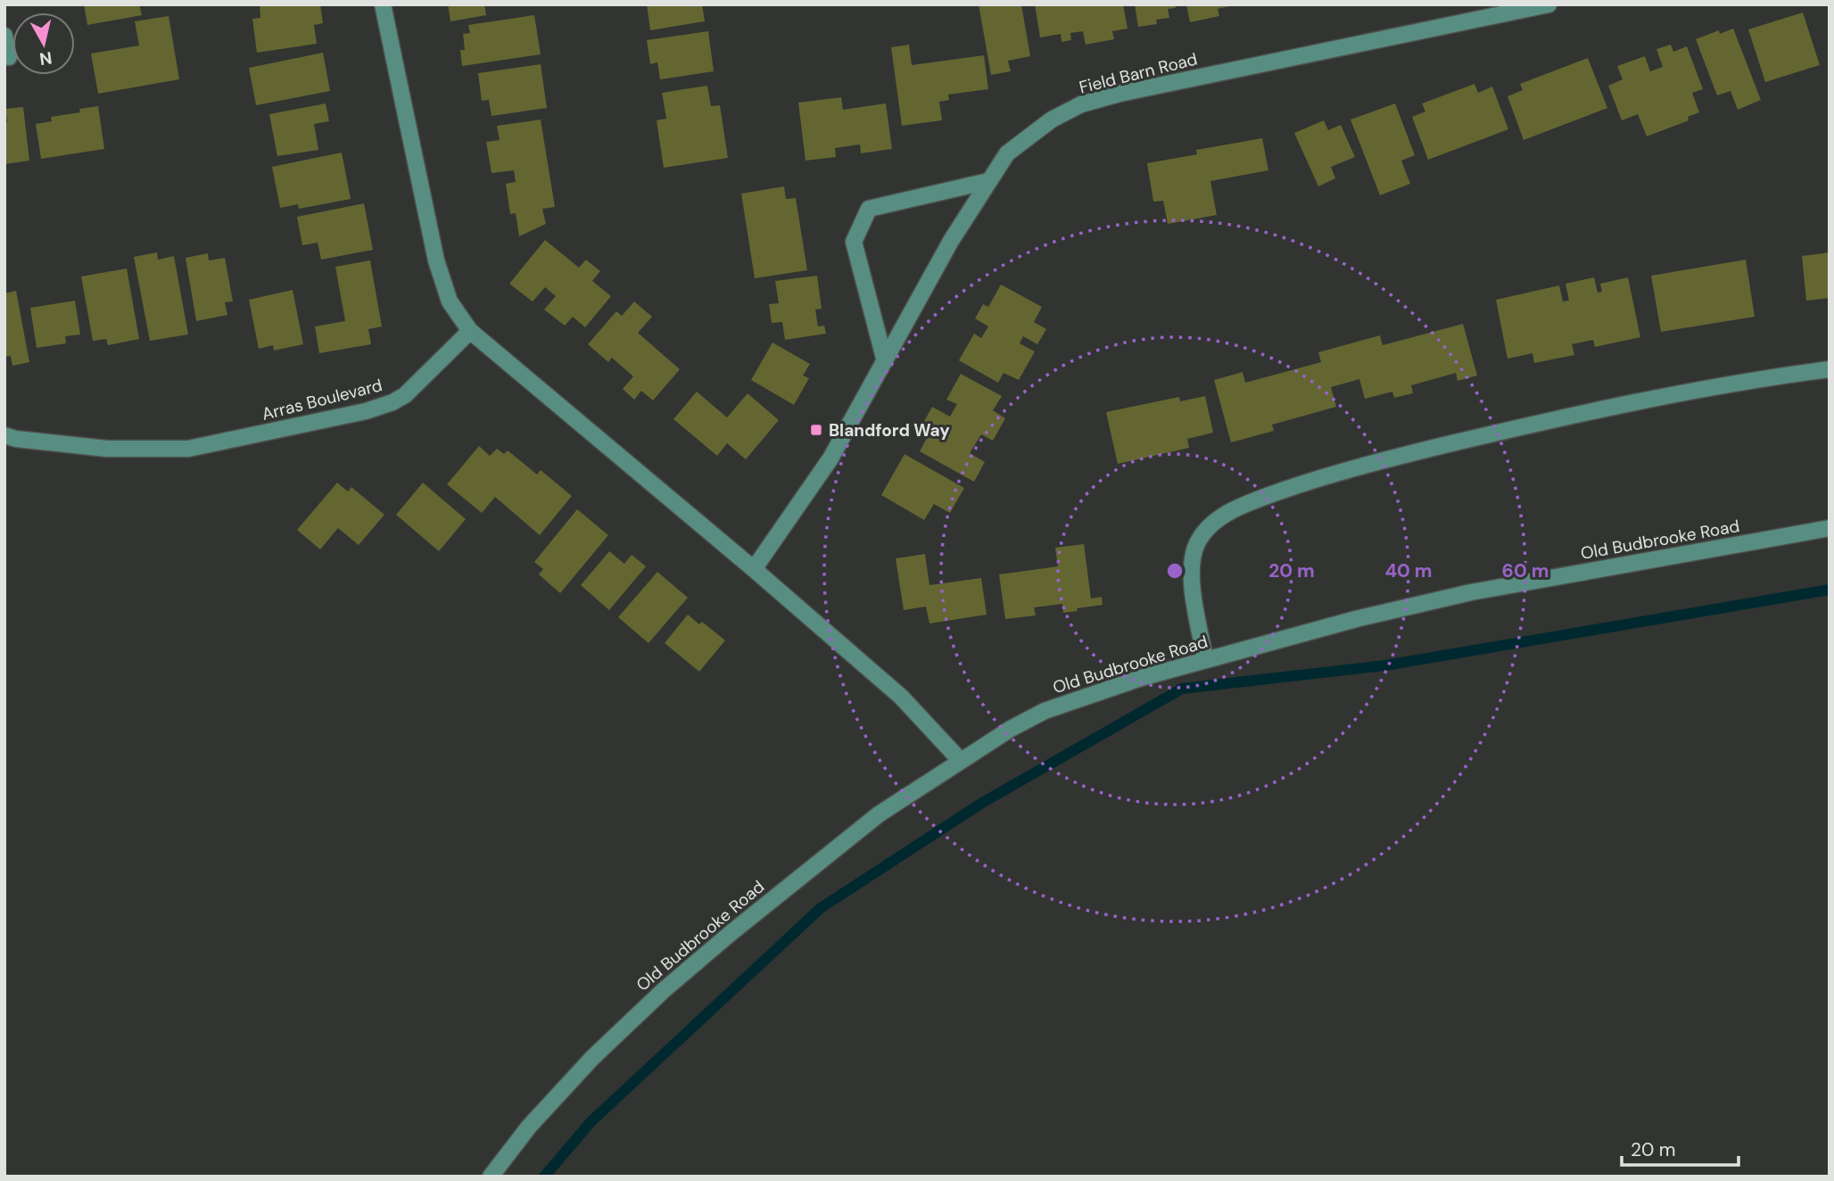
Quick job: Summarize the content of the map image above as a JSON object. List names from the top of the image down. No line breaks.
{"streets":{"street":["Field Barn Road","Arras Boulevard","Old Budbrooke Road"]},"places":{"transit":["Blandford Way"]},"scale_bar":"20 m","north":"bottom","rings":["20 m","40 m","60 m"]}
